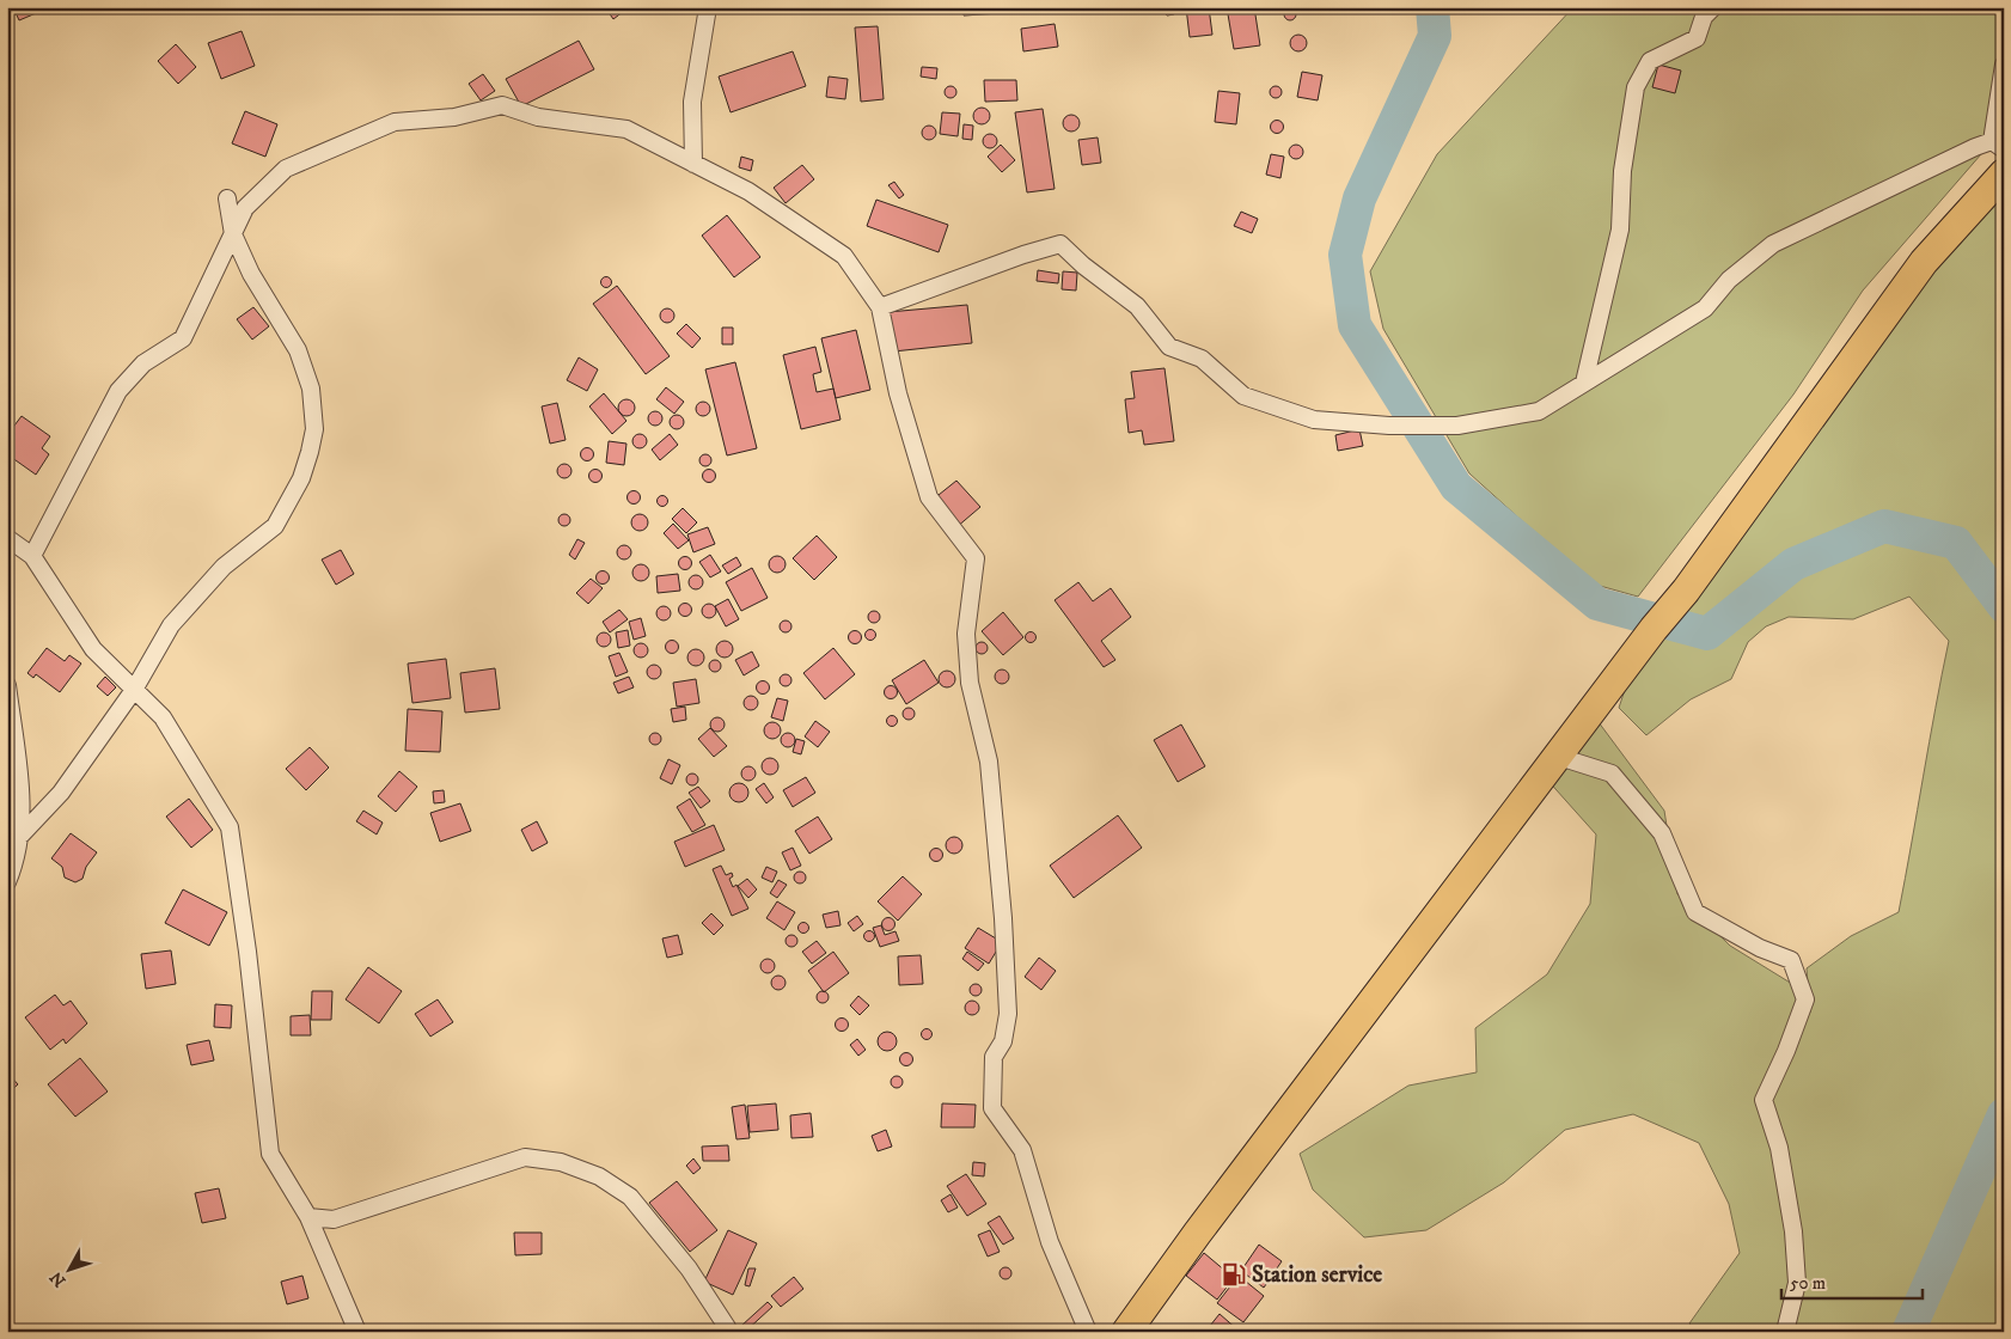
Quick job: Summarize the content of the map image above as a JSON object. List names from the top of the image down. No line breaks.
{"places":{"fuel station":["Station service"]},"scale_bar":"50 m","north":"bottom left"}
